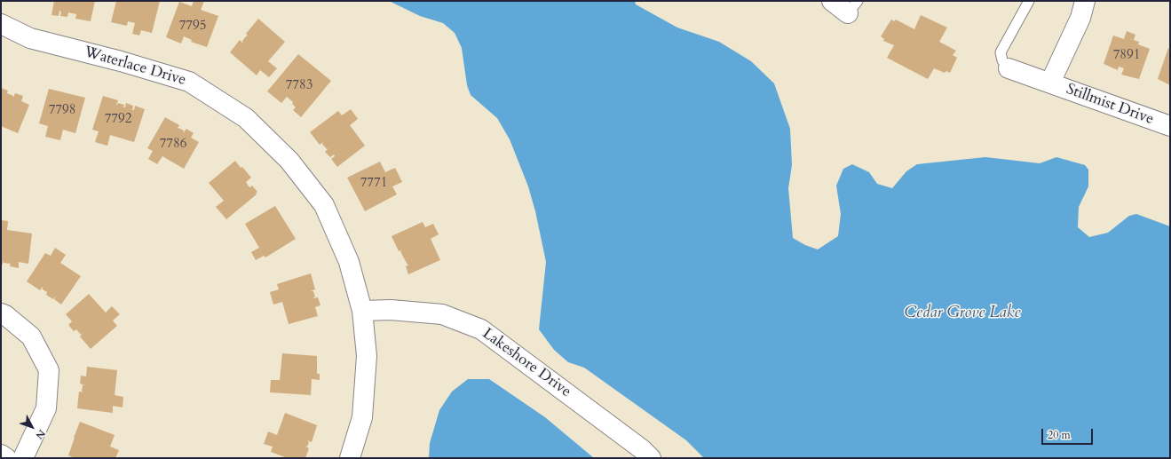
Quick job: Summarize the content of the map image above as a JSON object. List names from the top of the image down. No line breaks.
{"streets":{"street":["Waterlace Drive","Stillmist Drive","Lakeshore Drive"]},"crossings":[["Waterlace Drive","Lakeshore Drive"]],"water":["Cedar Grove Lake"],"house_numbers":["7795","7891","7783","7798","7792","7786","7771"],"scale_bar":"20 m","north":"bottom right"}
